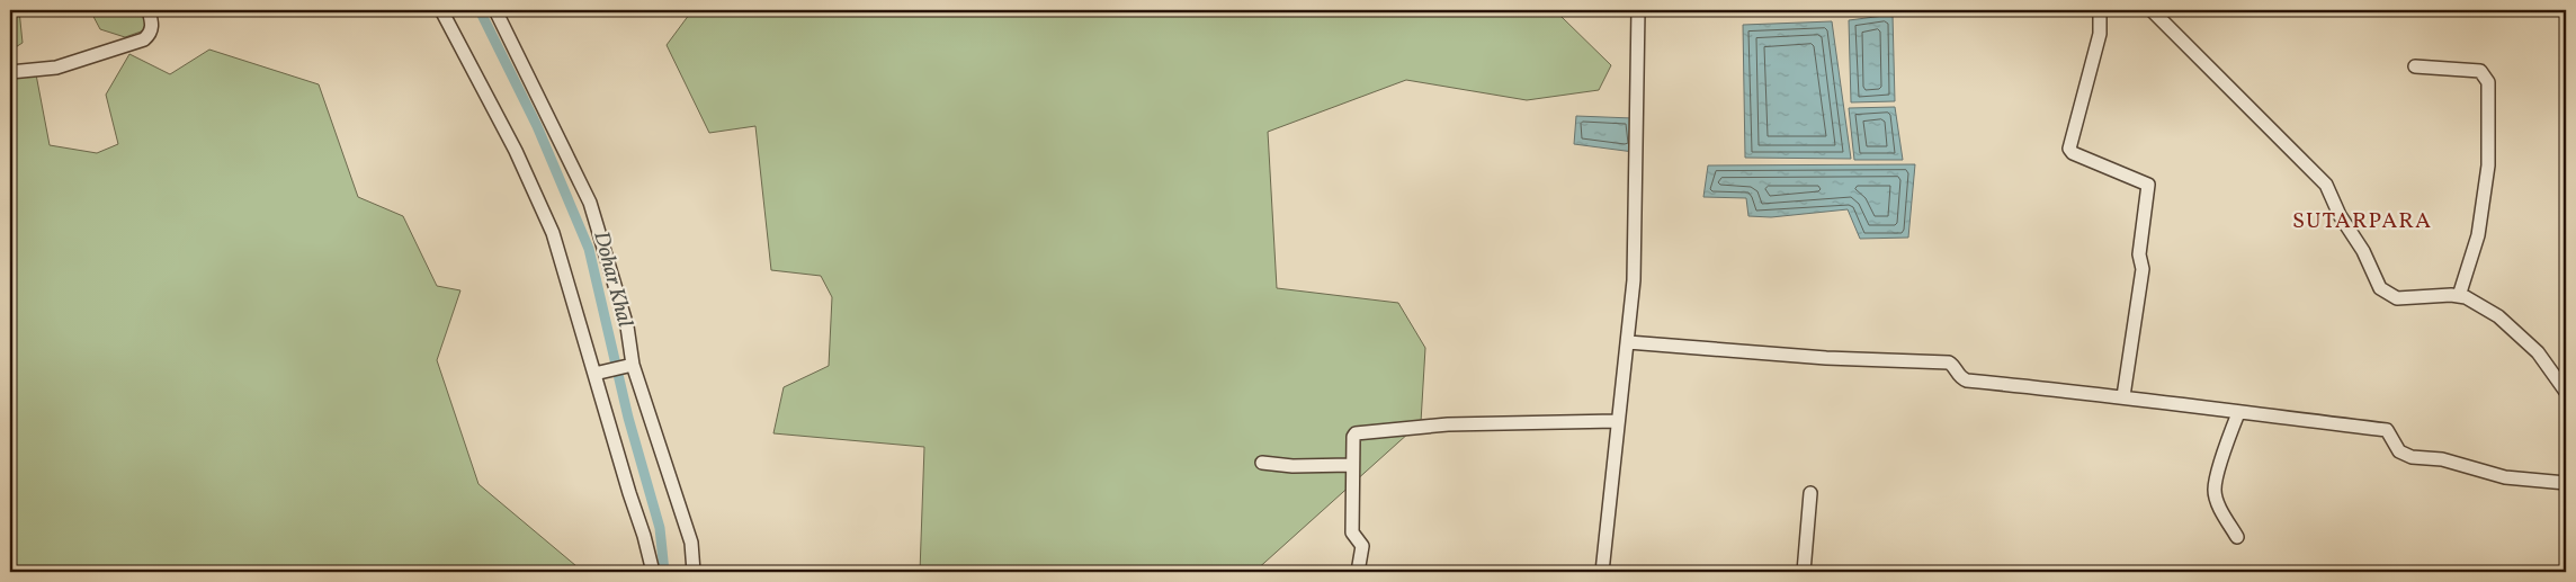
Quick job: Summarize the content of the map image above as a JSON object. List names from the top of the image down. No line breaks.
{"districts":["SUTARPARA"],"water":["Dohar Khal"]}
